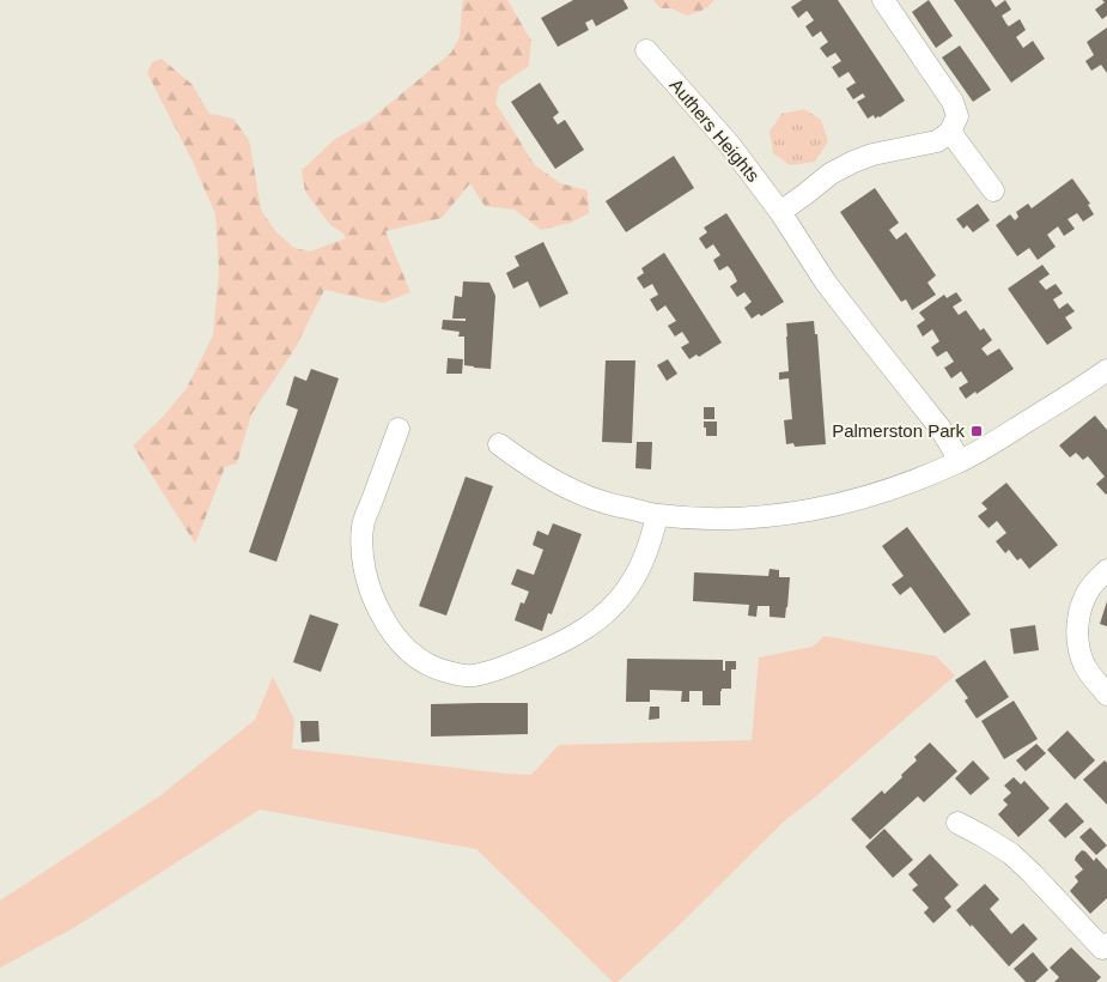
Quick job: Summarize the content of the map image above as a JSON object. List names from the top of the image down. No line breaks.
{"streets":{"street":["Authers Heights"]},"places":{"transit":["Palmerston Park"]}}
